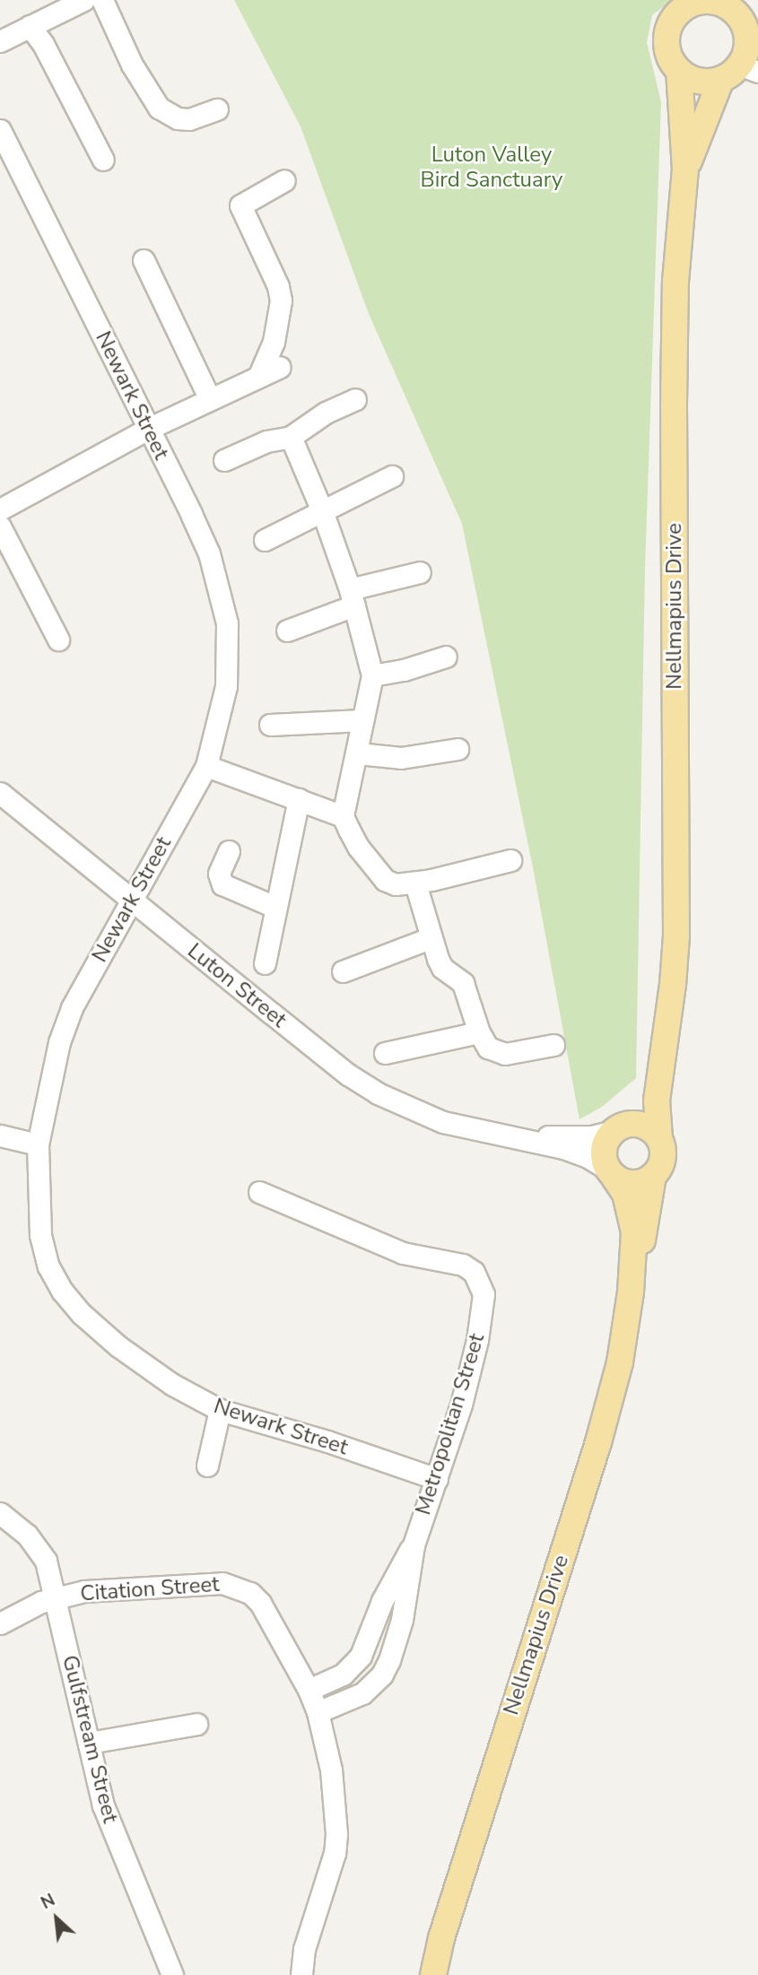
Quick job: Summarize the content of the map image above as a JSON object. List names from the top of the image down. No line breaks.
{"streets":{"main road":["Nellmapius Drive"],"street":["Newark Street","Luton Street","Metropolitan Street","Citation Street","Gulfstream Street"]},"crossings":[["Newark Street","Luton Street"],["Newark Street","Metropolitan Street"],["Nellmapius Drive","Luton Street"],["Metropolitan Street","Citation Street"],["Citation Street","Gulfstream Street"]],"parks":["Luton Valley Bird Sanctuary"],"north":"top left"}
